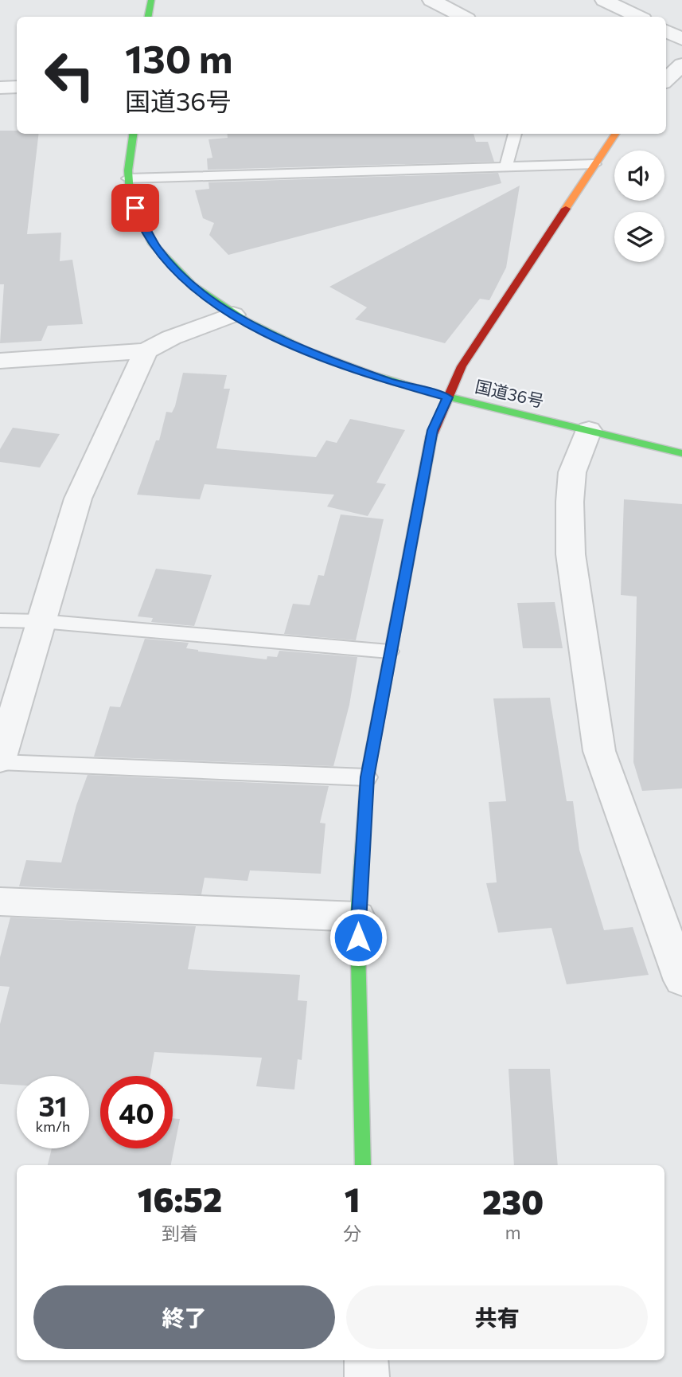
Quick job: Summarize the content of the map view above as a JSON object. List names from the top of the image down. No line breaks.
{"streets":{"main road":["国道36号"]},"page":{"turn":["130 m","国道36号"],"speed":"31 km/h","limit":"40","eta":["16:52","到着","1","分","230","m"],"buttons":["終了","共有"]}}
